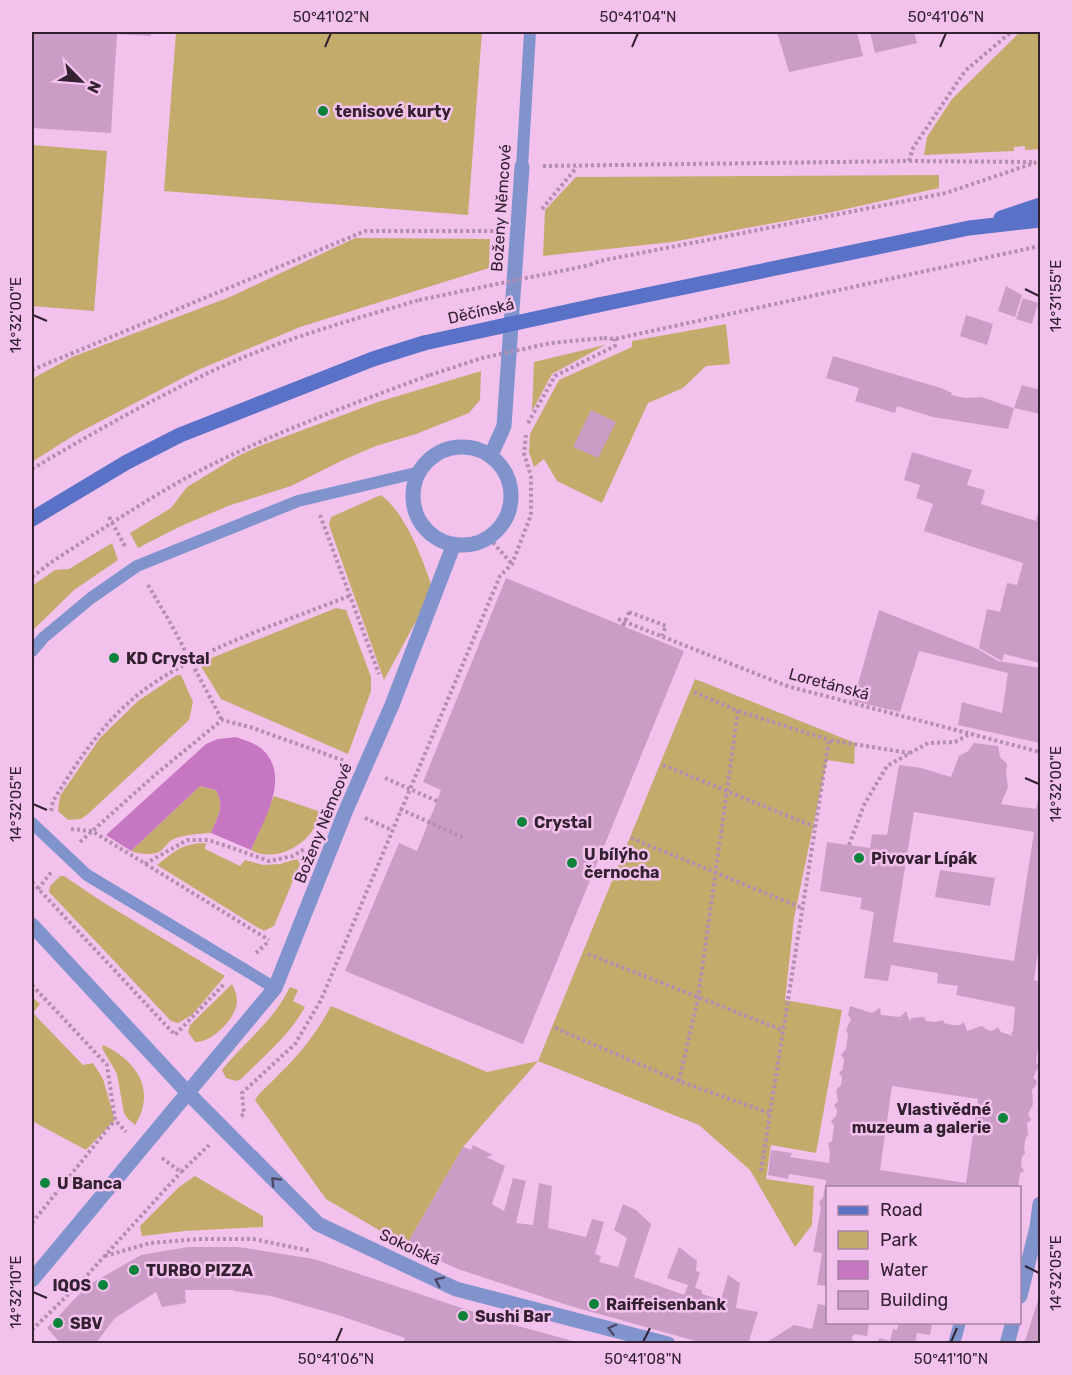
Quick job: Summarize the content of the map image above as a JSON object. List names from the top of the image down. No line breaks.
{"streets":{"main road":["Děčínská"],"street":["Boženy Němcové","Sokolská"],"path":["Loretánská"]},"crossings":[["Boženy Němcové","Sokolská"]],"one_way":["Sokolská"],"places":["tenisové kurty","KD Crystal","Crystal","Pivovar Lípák","U bílýho černocha","Vlastivědné muzeum a galerie","U Banca","TURBO PIZZA","IQOS","Raiffeisenbank","Sushi Bar","SBV"],"legend":["Road","Park","Water","Building"],"north":"bottom right","coordinates":["50°41'02\"N","50°41'04\"N","50°41'06\"N","14°31'55\"E","14°32'00\"E","14°32'05\"E","14°32'10\"E","50°41'08\"N","50°41'10\"N"]}
